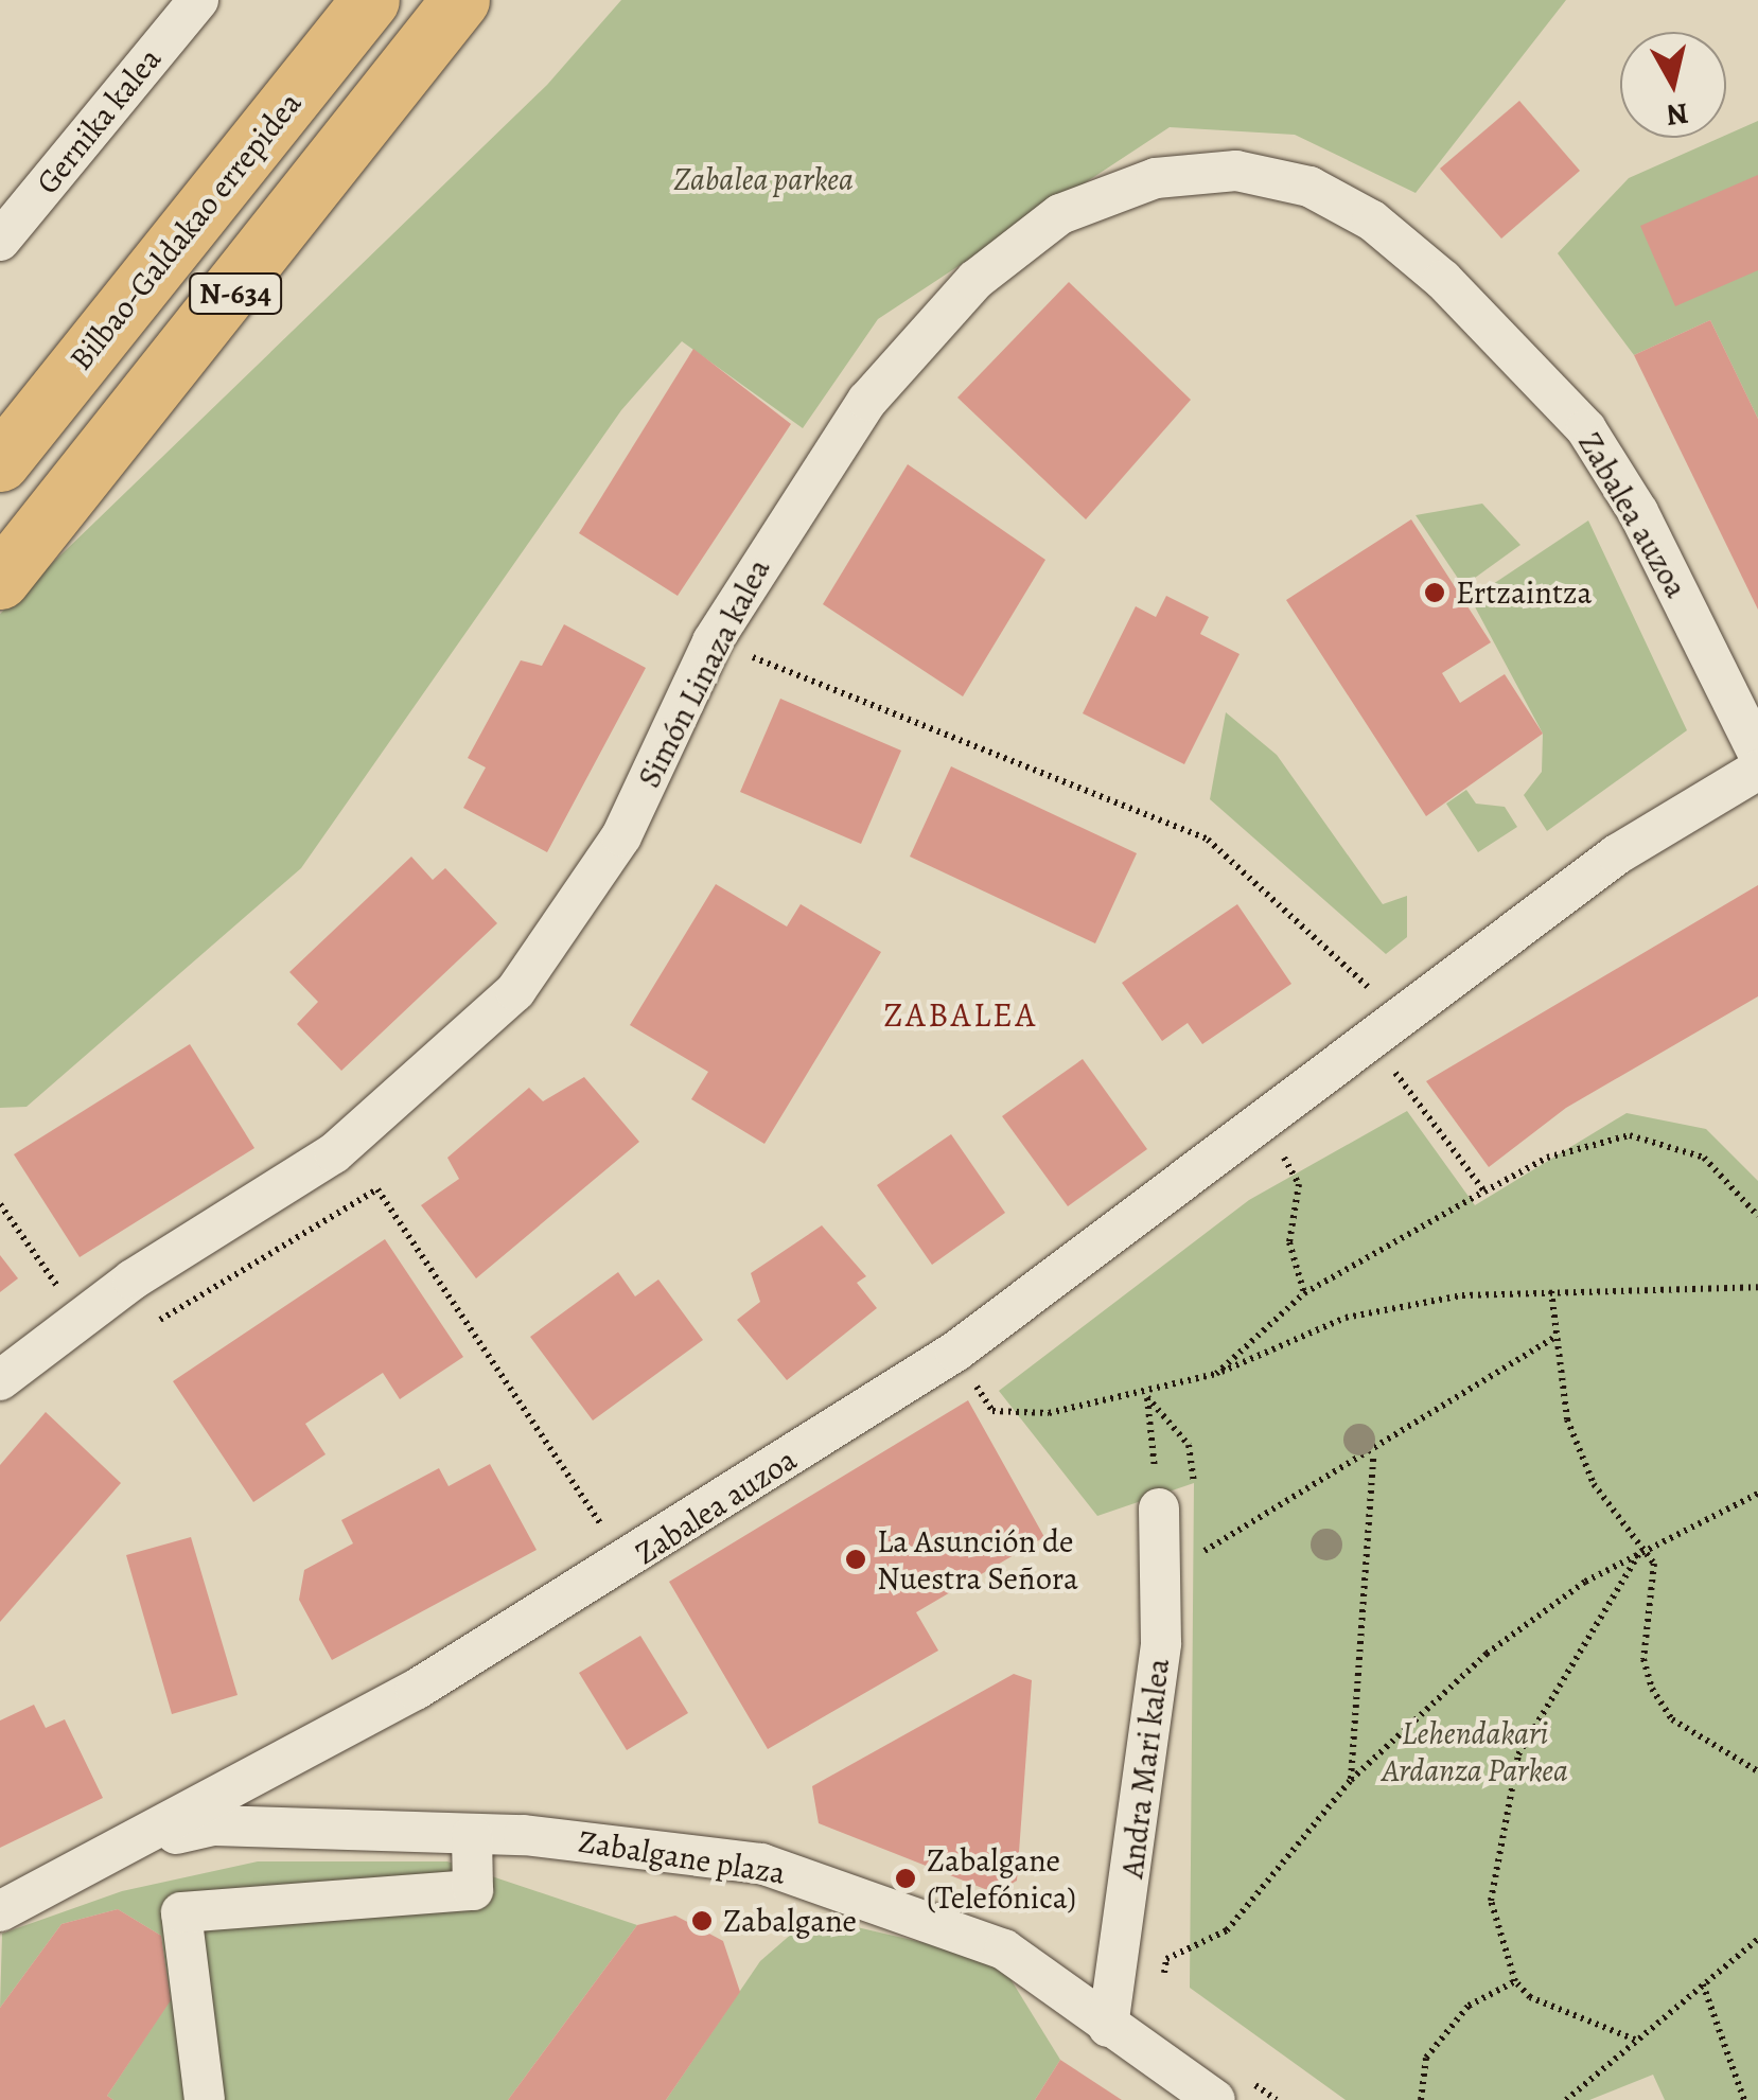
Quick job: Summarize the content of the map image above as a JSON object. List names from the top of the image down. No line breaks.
{"streets":{"highway":["Bilbao-Galdakao errepidea","N-634"],"street":["Gernika kalea","Zabalea auzoa","Simón Linaza kalea","Andra Mari kalea","Zabalgane plaza"]},"crossings":[["Zabalea auzoa","Simón Linaza kalea"],["Zabalea auzoa","Zabalgane plaza"],["Andra Mari kalea","Zabalgane plaza"]],"districts":["ZABALEA"],"parks":["Zabalea parkea","Lehendakari Ardanza Parkea"],"places":["Ertzaintza","La Asunción de Nuestra Señora","Zabalgane (Telefónica)","Zabalgane"],"north":"bottom"}
